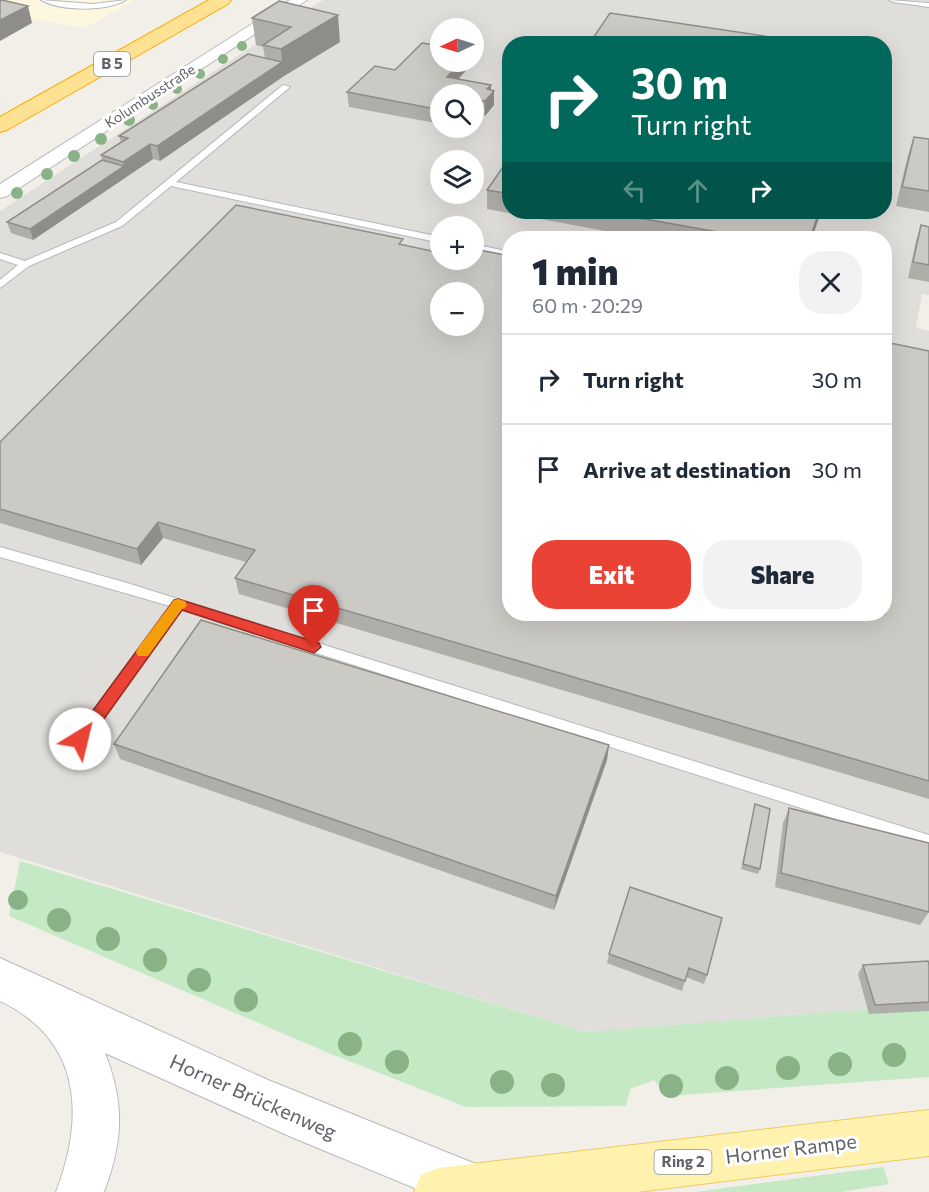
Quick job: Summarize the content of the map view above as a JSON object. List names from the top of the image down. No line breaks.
{"streets":{"highway":["B 5"],"main road":["Horner Rampe","Ring 2"],"street":["Kolumbusstraße","Horner Brückenweg"]},"crossings":[["Horner Brückenweg","Horner Rampe"]],"north":"left","page":{"map_buttons":["+","−"],"turn":["30 m","Turn right"],"heading":["1 min","60 m · 20:29"],"list":[{"name":"Turn right","value":"30 m"},{"name":"Arrive at destination","value":"30 m"}],"buttons":["Exit","Share"]}}
